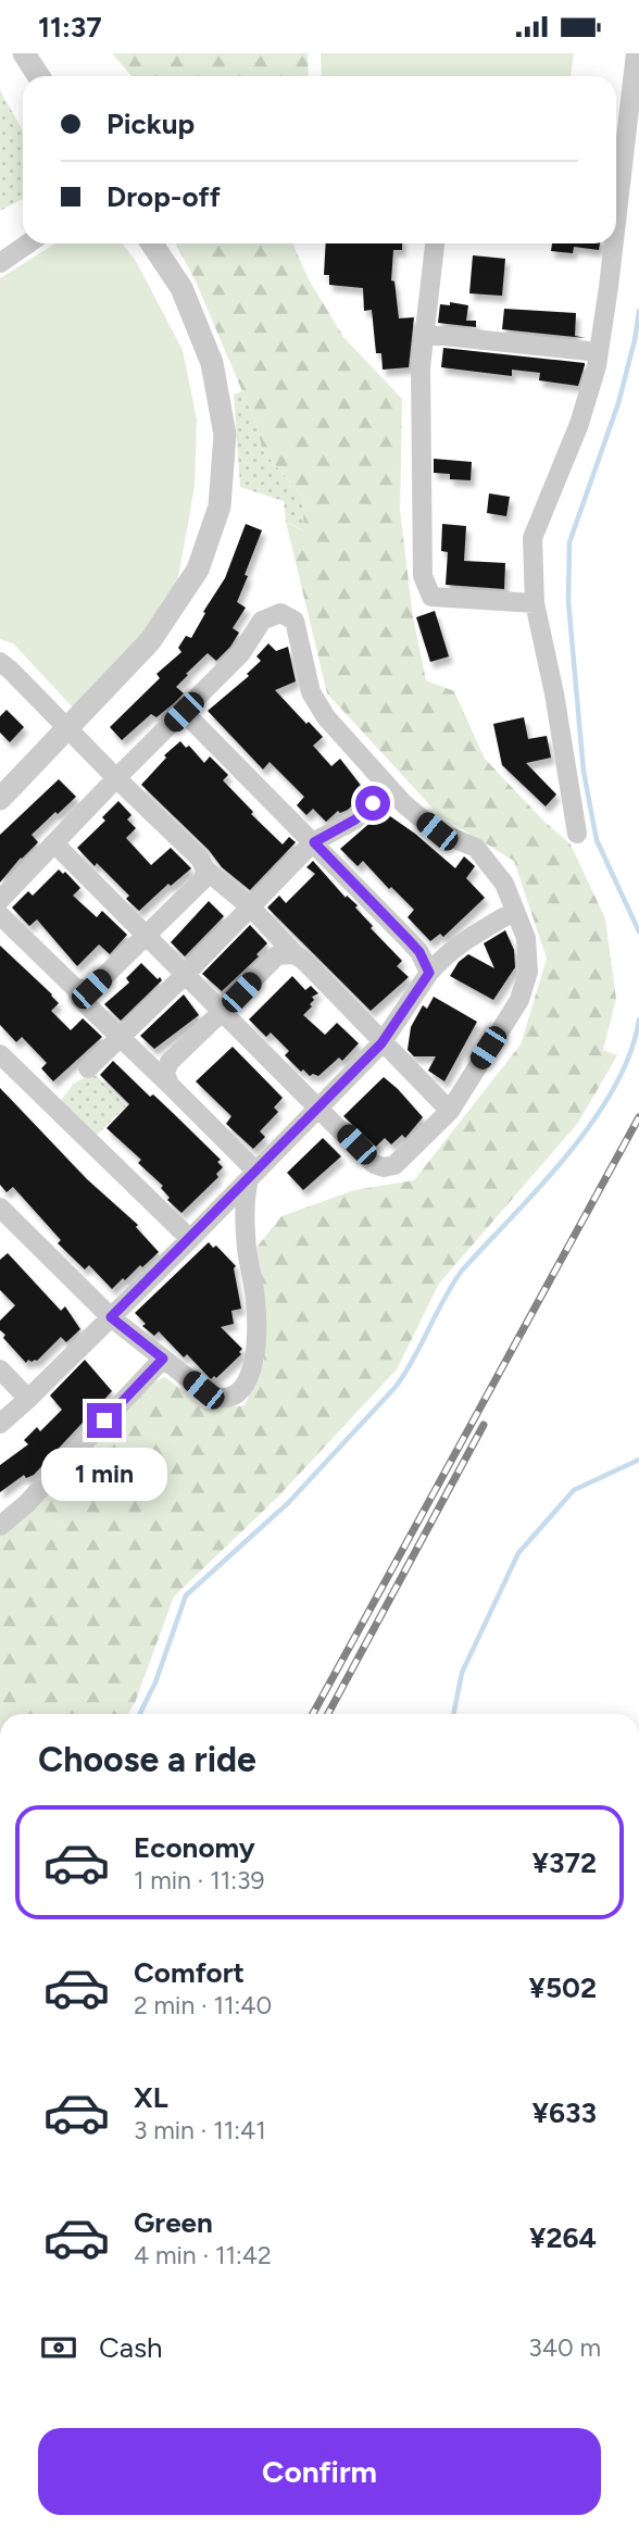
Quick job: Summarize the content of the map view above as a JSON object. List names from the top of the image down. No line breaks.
{"page":{"status":"11:37","banner":["Pickup","Drop-off"],"bubble":"1 min","heading":"Choose a ride","list":[{"name":"Economy","note":"1 min · 11:39","value":"¥372"},{"name":"Comfort","note":"2 min · 11:40","value":"¥502"},{"name":"XL","note":"3 min · 11:41","value":"¥633"},{"name":"Green","note":"4 min · 11:42","value":"¥264"}],"pay":["Cash","340 m"],"buttons":"Confirm"}}
